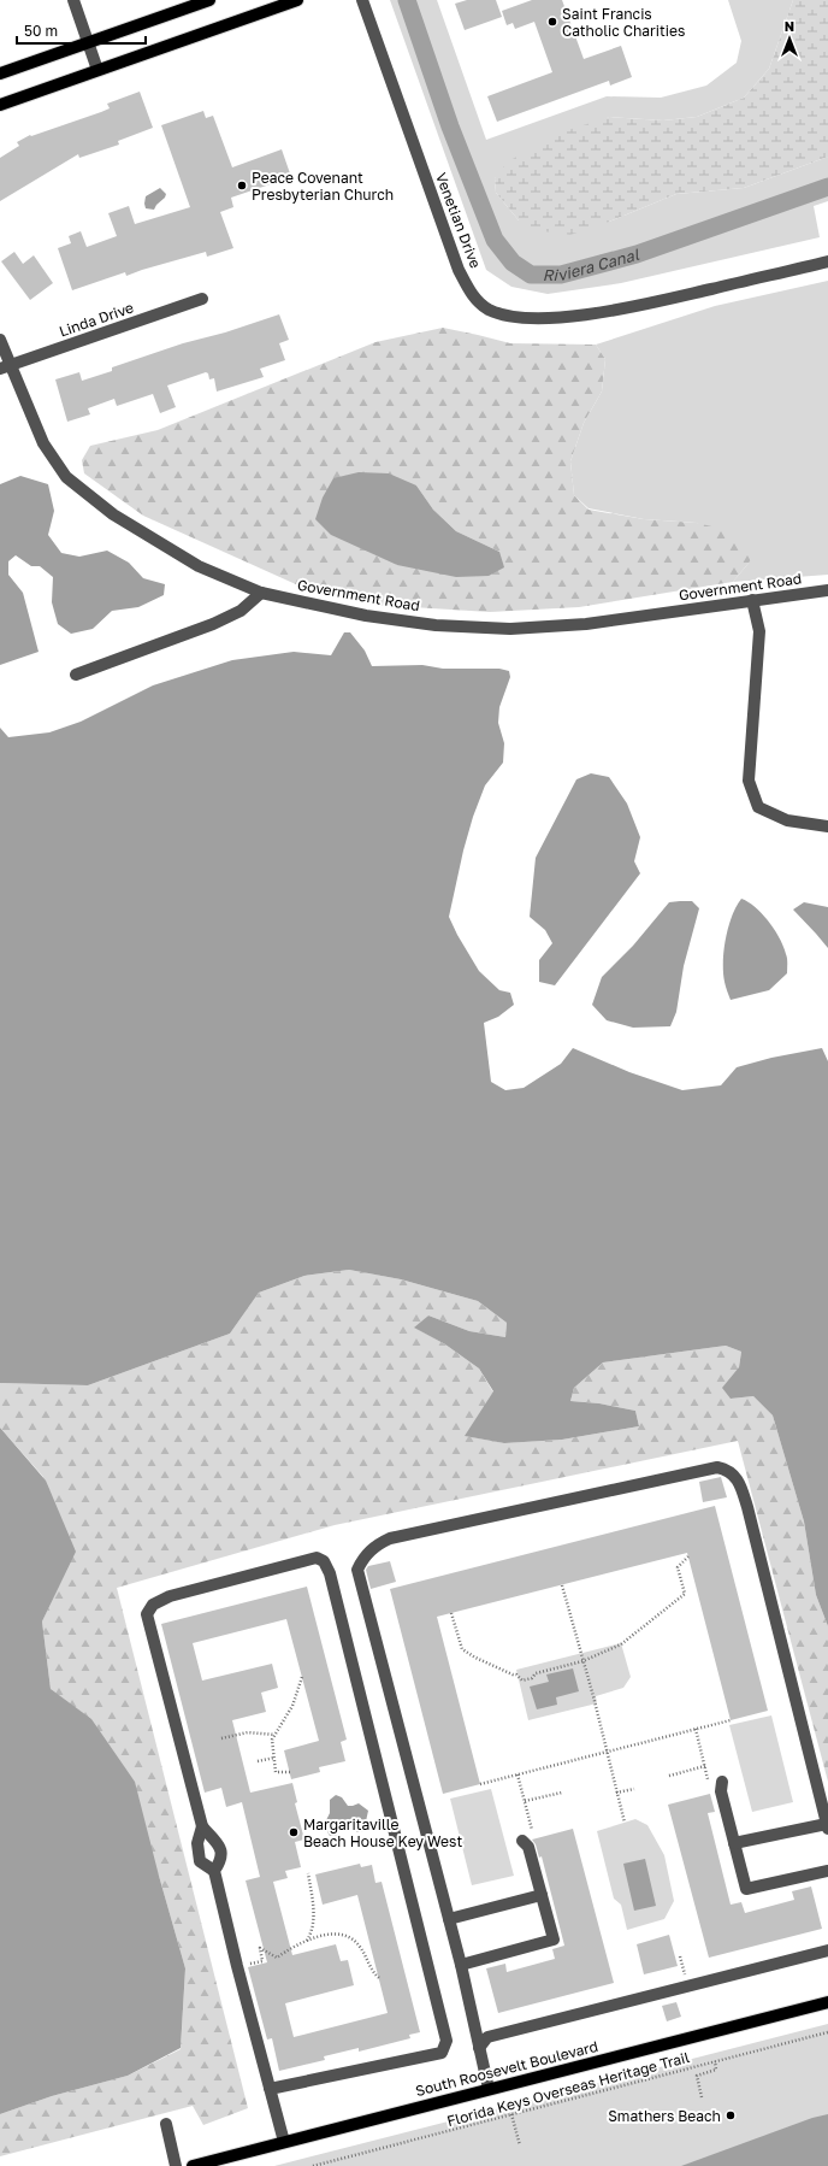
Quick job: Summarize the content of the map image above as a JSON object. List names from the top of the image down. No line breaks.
{"streets":{"main road":["South Roosevelt Boulevard"],"street":["Venetian Drive","Linda Drive","Government Road"],"path":["Florida Keys Overseas Heritage Trail"]},"crossings":[["Linda Drive","Government Road"]],"water":["Riviera Canal"],"places":["Saint Francis Catholic Charities","Peace Covenant Presbyterian Church","Margaritaville Beach House Key West","Smathers Beach"],"scale_bar":"50 m","north":"top"}
